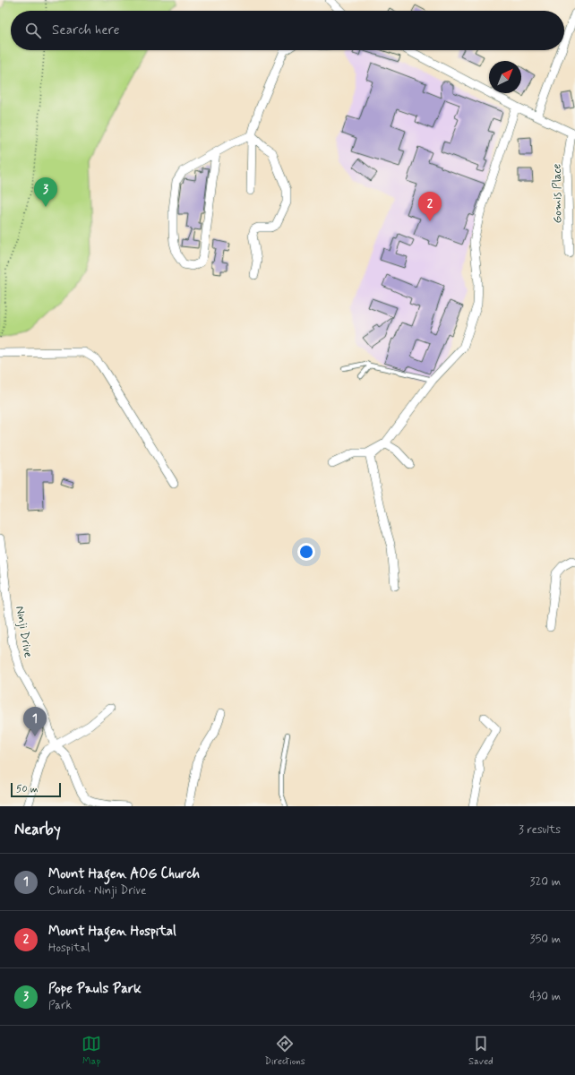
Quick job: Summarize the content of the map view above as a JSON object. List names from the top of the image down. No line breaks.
{"streets":{"street":["Gomis Place","Ninji Drive"]},"scale_bar":"50 m","north":"top right","page":{"search":"Search here","pins":["3","2","1"],"scale":"50 m","heading":["Nearby","3 results"],"list":[{"mark":"1","name":"Mount Hagen AOG Church","note":"Church · Ninji Drive","value":"320 m"},{"mark":"2","name":"Mount Hagen Hospital","note":"Hospital","value":"350 m"},{"mark":"3","name":"Pope Pauls Park","note":"Park","value":"430 m"}],"nav":["Map","Directions","Saved"]}}
